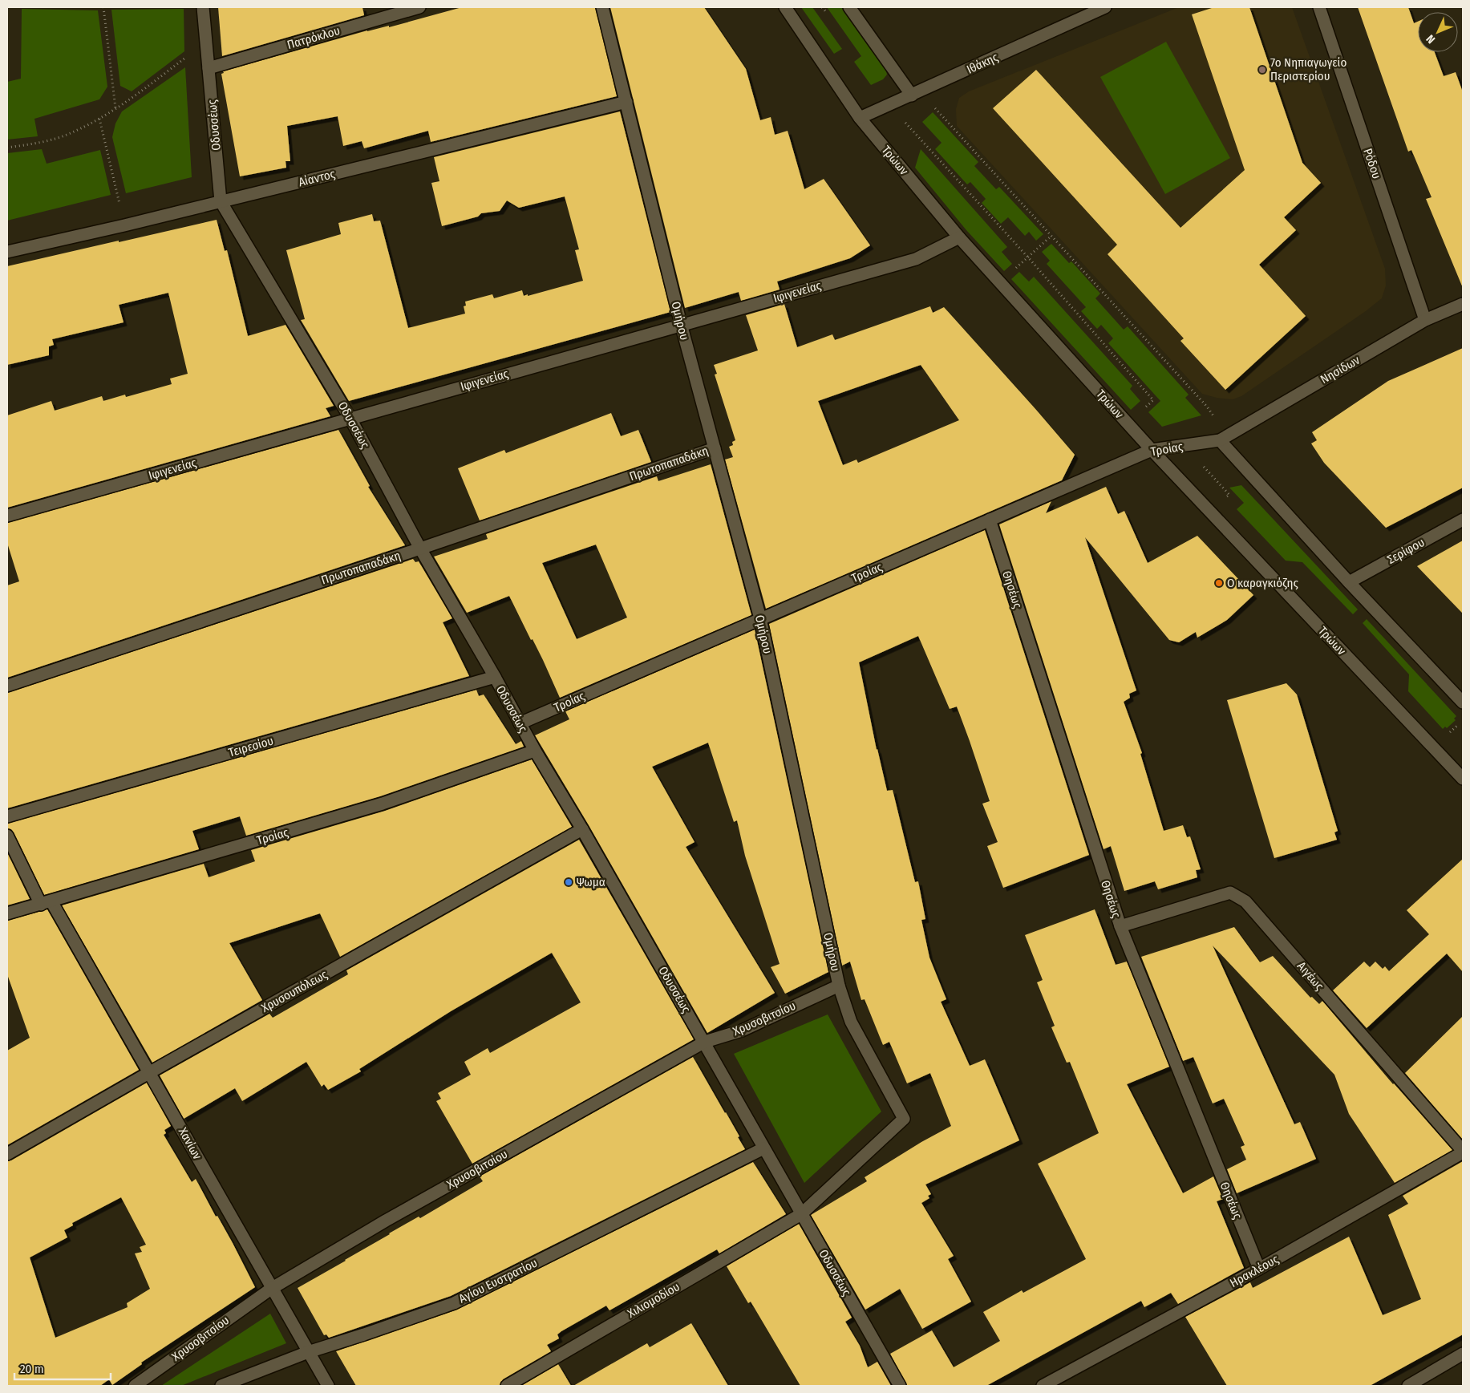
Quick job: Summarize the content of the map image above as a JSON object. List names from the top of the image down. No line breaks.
{"streets":{"street":["Πατρόκλου","Ιθάκης","Οδυσσέως","Τρώων","Ρόδου","Αίαντος","Ιφιγενείας","Ομήρου","Νησίδων","Τροίας","Πρωτοπαπαδάκη","Σερίφου","Θησέως","Τειρεσίου","Αιγέως","Χρυσουπόλεως","Χρυσοβιτσίου","Χανίων","Ηρακλέους","Αγίου Ευστρατίου","Χιλιομοδίου"]},"crossings":[["Πατρόκλου","Οδυσσέως"],["Ιθάκης","Τρώων"],["Οδυσσέως","Αίαντος"],["Οδυσσέως","Ιφιγενείας"],["Οδυσσέως","Ομήρου"],["Οδυσσέως","Τροίας"],["Οδυσσέως","Πρωτοπαπαδάκη"],["Οδυσσέως","Τειρεσίου"],["Οδυσσέως","Χρυσουπόλεως"],["Οδυσσέως","Χρυσοβιτσίου"],["Οδυσσέως","Αγίου Ευστρατίου"],["Οδυσσέως","Χιλιομοδίου"],["Τρώων","Ιφιγενείας"],["Τρώων","Τροίας"],["Ρόδου","Νησίδων"],["Αίαντος","Ομήρου"],["Ιφιγενείας","Ομήρου"],["Ομήρου","Τροίας"],["Ομήρου","Πρωτοπαπαδάκη"],["Ομήρου","Χρυσοβιτσίου"],["Ομήρου","Χιλιομοδίου"],["Νησίδων","Τροίας"],["Τροίας","Θησέως"],["Τροίας","Χανίων"],["Θησέως","Αιγέως"],["Θησέως","Ηρακλέους"],["Αιγέως","Ηρακλέους"],["Χρυσουπόλεως","Χανίων"],["Χρυσοβιτσίου","Χανίων"],["Χανίων","Αγίου Ευστρατίου"]],"places":["7ο Νηπιαγωγείο Περιστερίου","Ο καραγκιόζης","Ψωμα"],"scale_bar":"20 m","north":"bottom left"}
